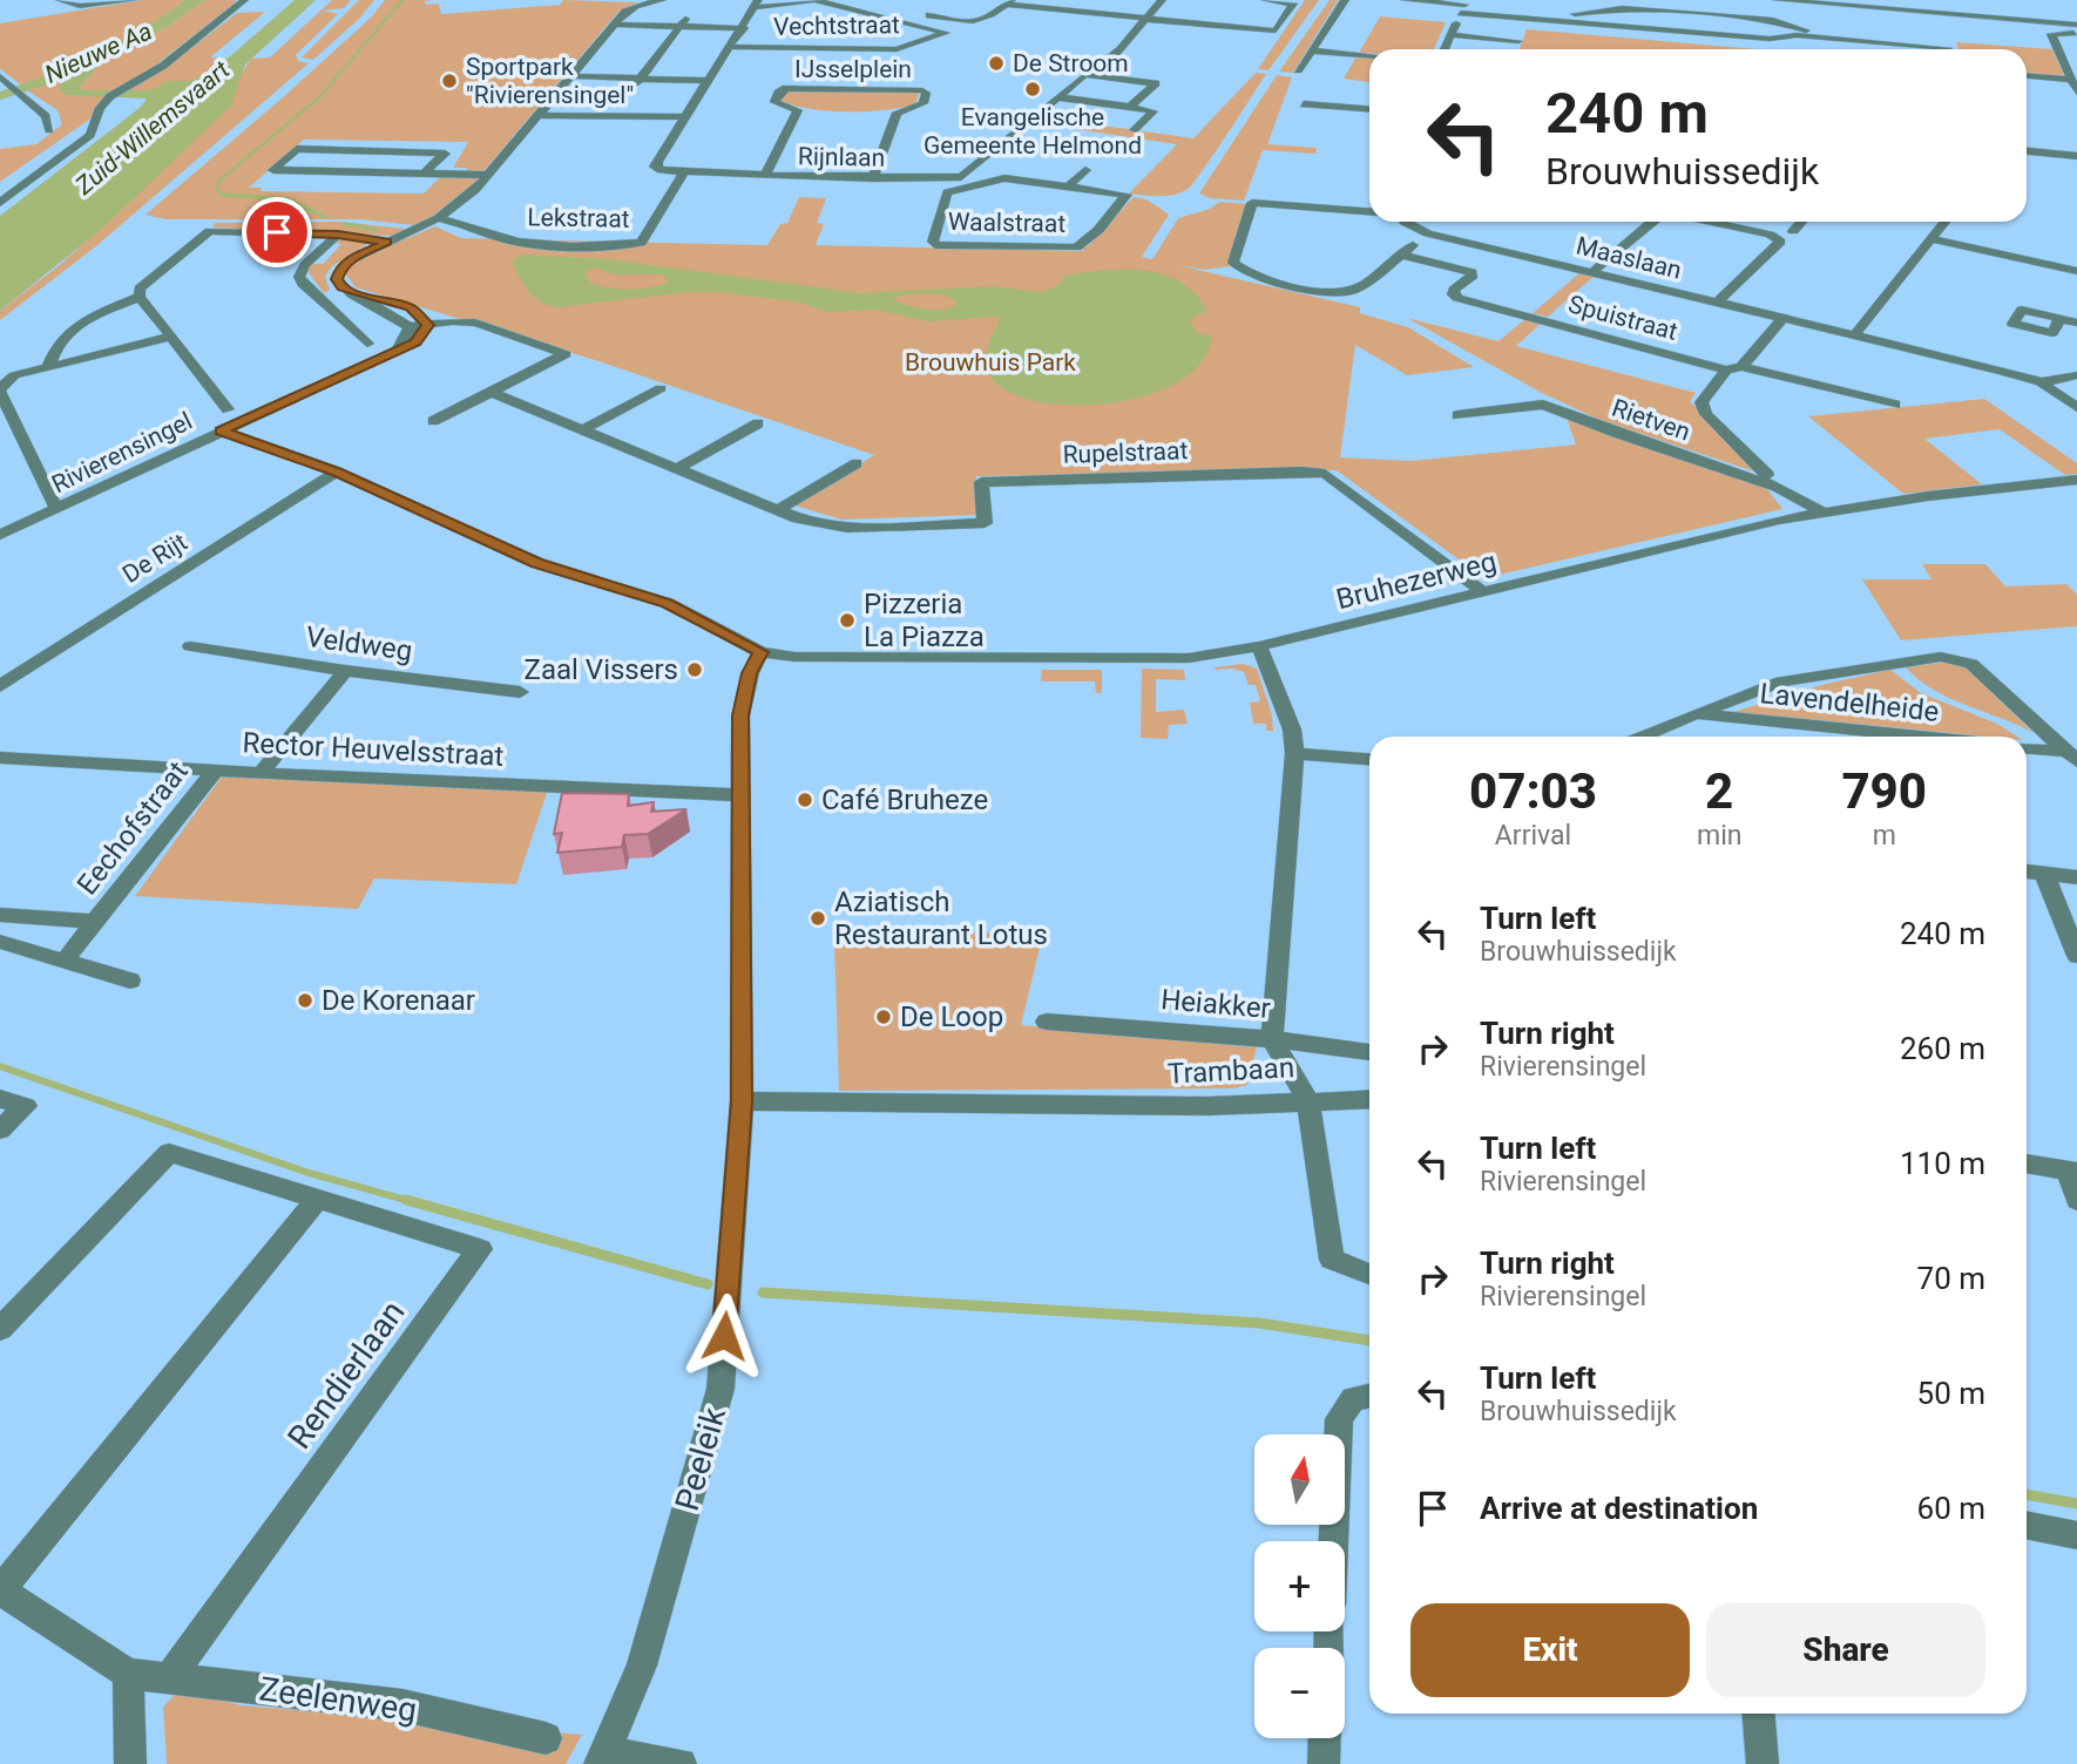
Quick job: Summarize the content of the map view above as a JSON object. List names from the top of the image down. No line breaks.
{"streets":{"street":["Vechtstraat","IJsselplein","Rijnlaan","Lekstraat","Waalstraat","Maaslaan","Spuistraat","Rietven","Rivierensingel","Rupelstraat","De Rijt","Bruhezerweg","Veldweg","Lavendelheide","Rector Heuvelsstraat","Eechofstraat","Heiakker","Trambaan","Rendierlaan","Peeleik","Zeelenweg"]},"crossings":[["IJsselplein","Rijnlaan"],["Rijnlaan","Lekstraat"],["Rijnlaan","Waalstraat"],["Rietven","Bruhezerweg"],["Rupelstraat","Bruhezerweg"],["Bruhezerweg","Trambaan"],["Bruhezerweg","Peeleik"],["Rector Heuvelsstraat","Eechofstraat"],["Rector Heuvelsstraat","Peeleik"],["Heiakker","Trambaan"],["Trambaan","Peeleik"],["Rendierlaan","Zeelenweg"]],"water":["Nieuwe Aa","Zuid-Willemsvaart"],"parks":["Brouwhuis Park"],"places":["De Stroom","Sportpark \"Rivierensingel\"","Evangelische Gemeente Helmond","Pizzeria La Piazza","Zaal Vissers","Café Bruheze","Aziatisch Restaurant Lotus","De Korenaar","De Loop"],"north":"top","page":{"turn":["240 m","Brouwhuissedijk"],"eta":["07:03","Arrival","2","min","790","m"],"list":[{"name":"Turn left","note":"Brouwhuissedijk","value":"240 m"},{"name":"Turn right","note":"Rivierensingel","value":"260 m"},{"name":"Turn left","note":"Rivierensingel","value":"110 m"},{"name":"Turn right","note":"Rivierensingel","value":"70 m"},{"name":"Turn left","note":"Brouwhuissedijk","value":"50 m"},{"name":"Arrive at destination","value":"60 m"}],"map_buttons":["+","−"],"buttons":["Exit","Share"]}}
